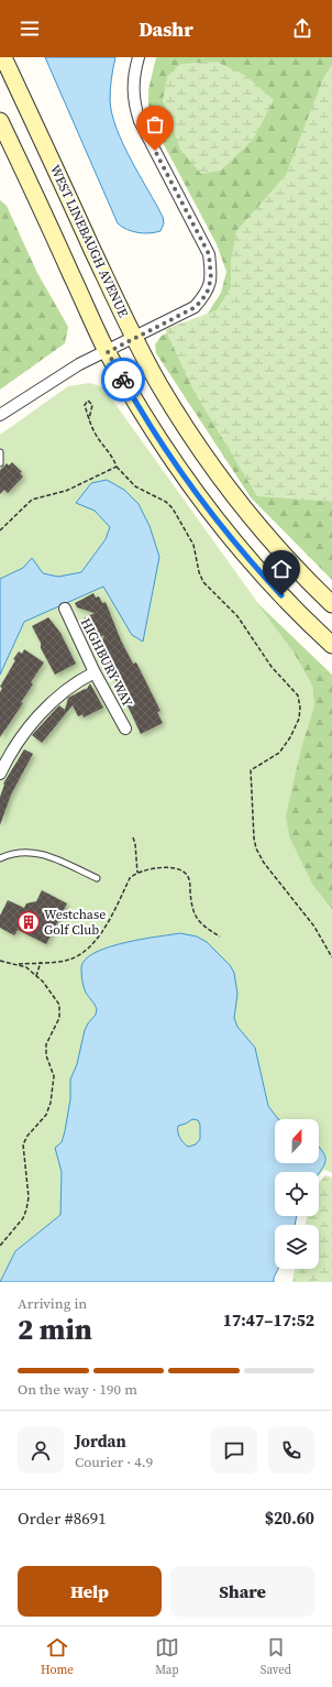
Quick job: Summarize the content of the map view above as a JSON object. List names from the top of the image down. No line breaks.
{"streets":{"main road":["WEST LINEBAUGH AVENUE"],"street":["HIGHBURY WAY"]},"places":{"building":["Westchase Golf Club"]},"north":"top","page":{"header":"Dashr","heading":["2 min","Arriving in","17:47–17:52"],"panel":["Jordan","Courier · 4.9","Order #8691","$20.60"],"bar":"On the way · 190 m","buttons":["Help","Share"],"tabs":["Home","Map","Saved"]}}
